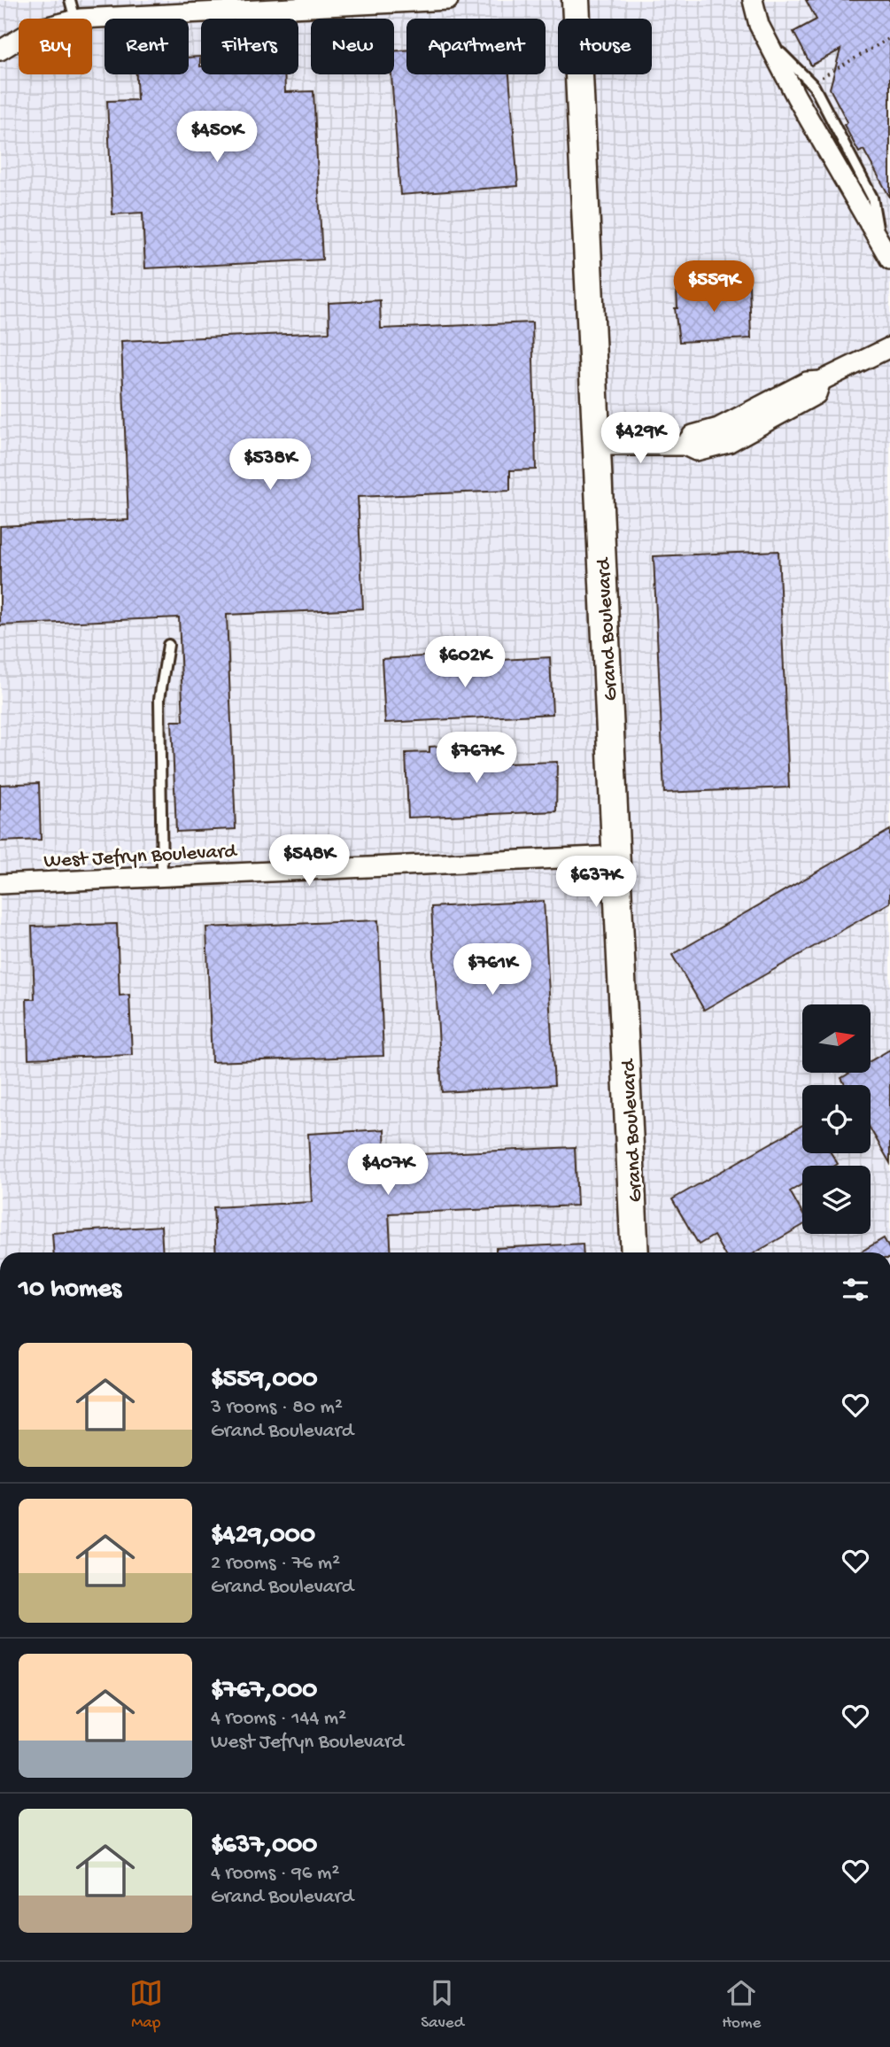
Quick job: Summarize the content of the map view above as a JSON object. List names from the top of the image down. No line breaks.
{"streets":{"street":["Grand Boulevard","West Jefryn Boulevard"]},"crossings":[["Grand Boulevard","West Jefryn Boulevard"]],"north":"right","page":{"chip":["Buy","Rent","Filters","New","Apartment","House"],"price":["$450K","$559K","$429K","$538K","$602K","$767K","$548K","$637K","$761K","$407K"],"heading":"10 homes","list":[{"name":"$559,000","note":"3 rooms · 80 m² · Grand Boulevard"},{"name":"$429,000","note":"2 rooms · 76 m² · Grand Boulevard"},{"name":"$767,000","note":"4 rooms · 144 m² · West Jefryn Boulevard"},{"name":"$637,000","note":"4 rooms · 96 m² · Grand Boulevard"}],"tabs":["Map","Saved","Home"]}}
